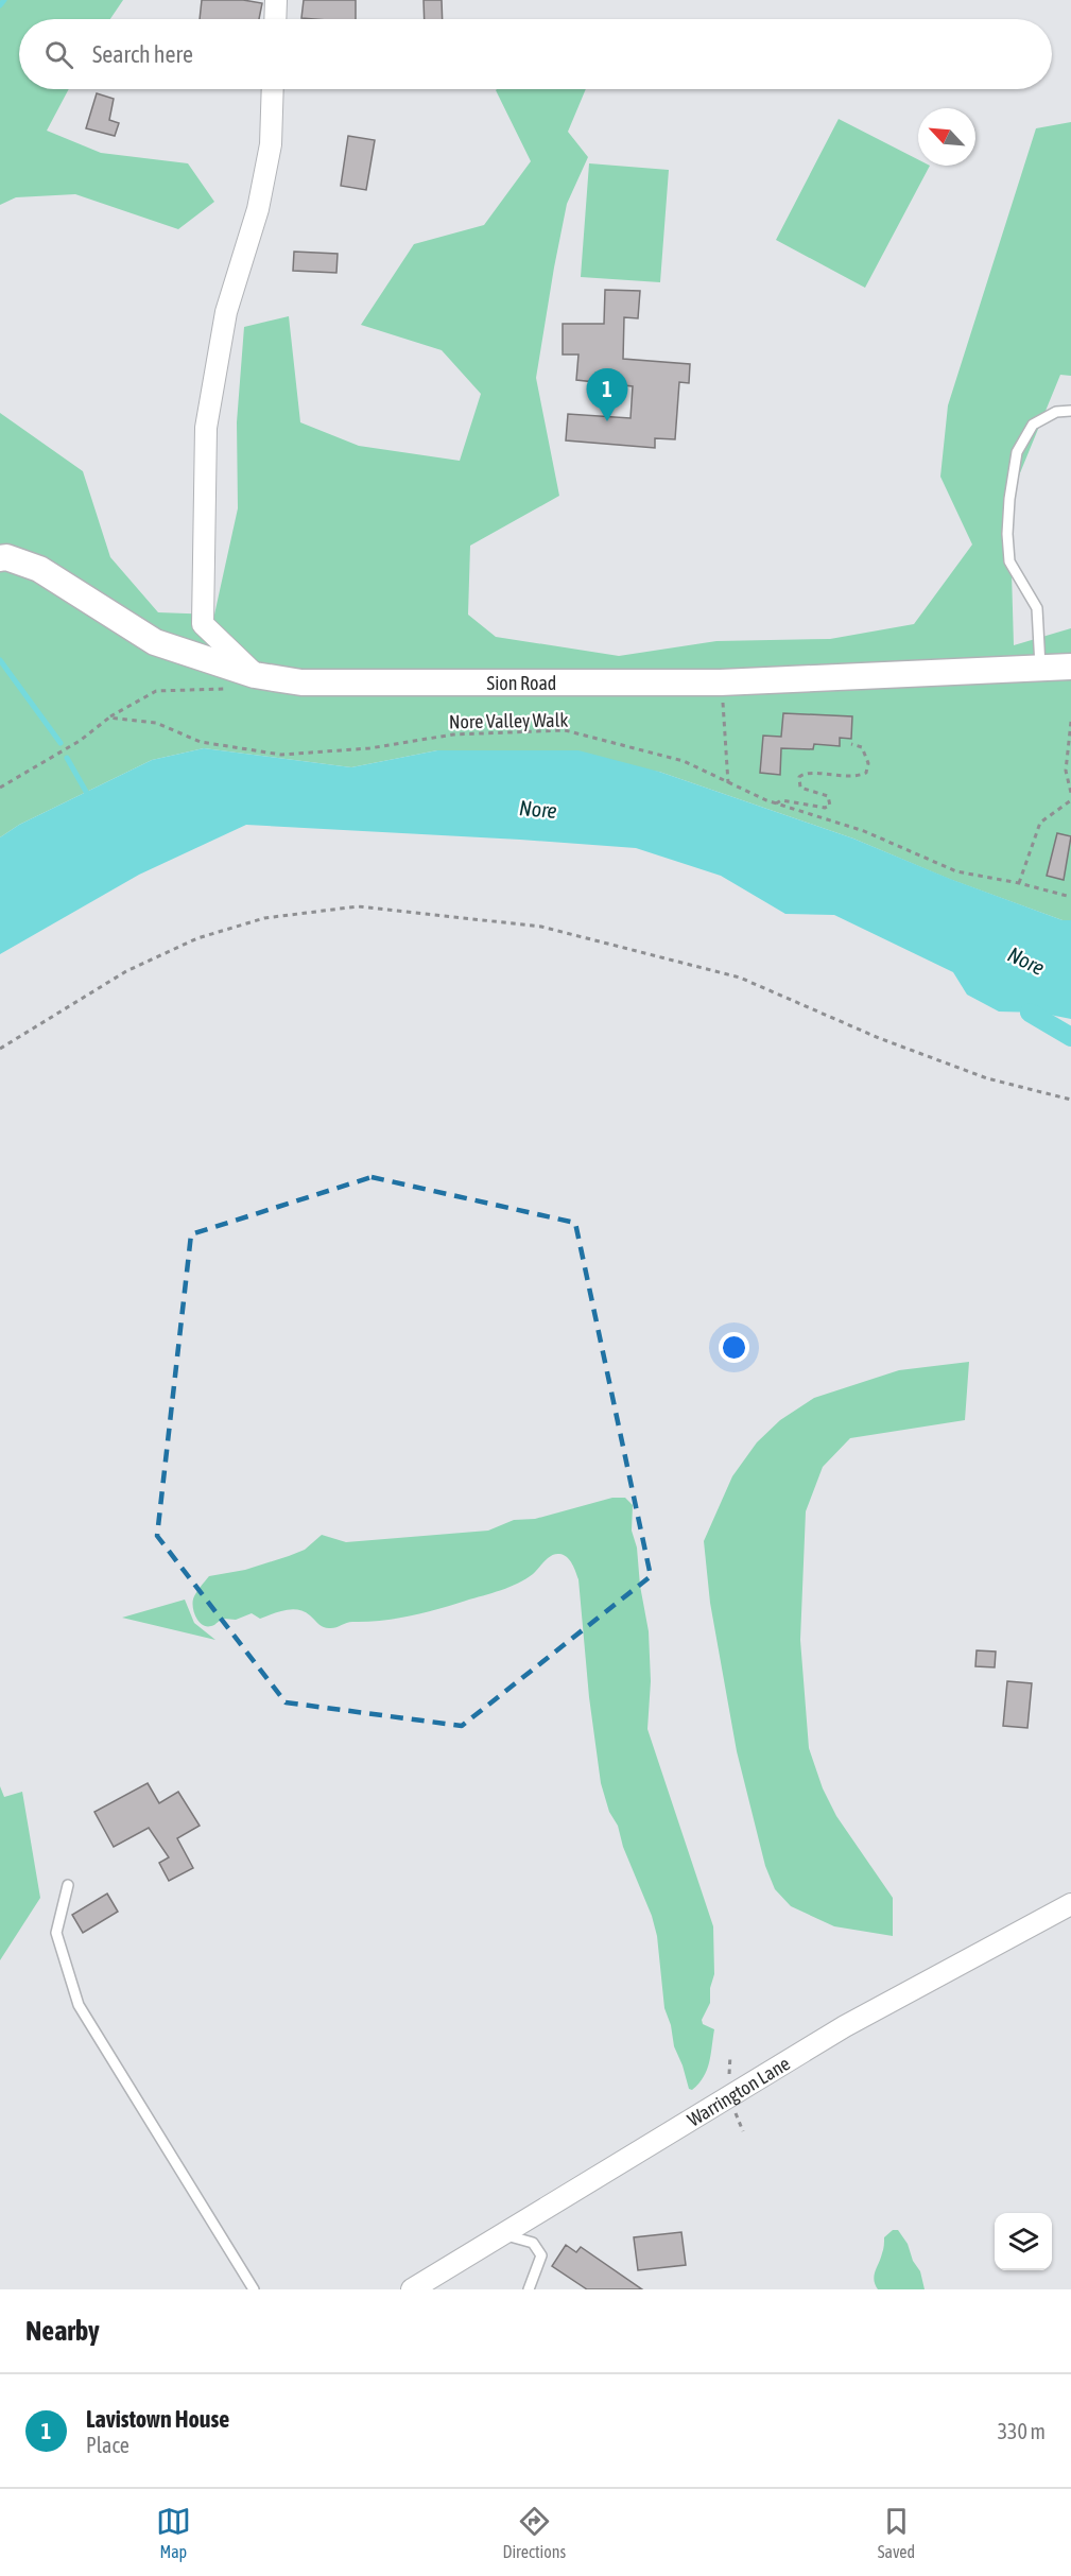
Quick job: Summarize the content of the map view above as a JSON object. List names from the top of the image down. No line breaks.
{"streets":{"street":["Sion Road","Warrington Lane"],"path":["Nore Valley Walk"]},"water":["Nore"],"north":"top left","page":{"search":"Search here","pins":"1","heading":"Nearby","list":[{"mark":"1","name":"Lavistown House","note":"Place","value":"330 m"}],"nav":["Map","Directions","Saved"]}}
